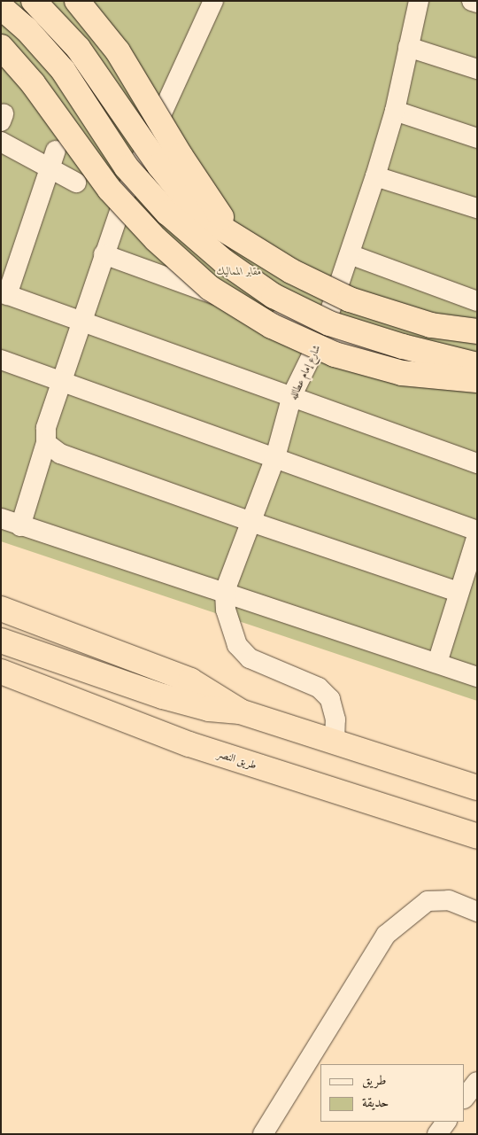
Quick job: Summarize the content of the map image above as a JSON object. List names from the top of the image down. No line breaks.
{"streets":{"highway":["طريق النصر"],"lane":["شارع إمام عطالله"]},"parks":["مقابر المماليك"],"legend":["طريق","حديقة"]}
